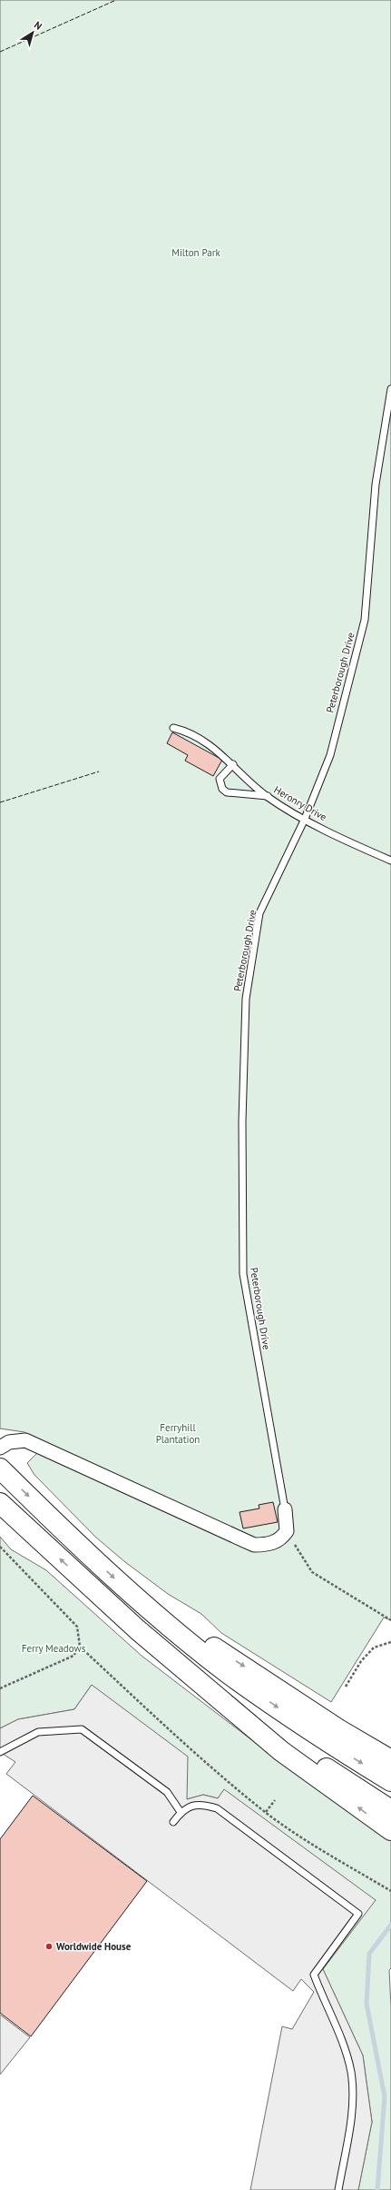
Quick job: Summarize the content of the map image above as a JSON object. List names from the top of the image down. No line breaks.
{"streets":{"lane":["Peterborough Drive","Heronry Drive"]},"crossings":[["Peterborough Drive","Heronry Drive"]],"parks":["Milton Park","Ferryhill Plantation","Ferry Meadows"],"places":["Worldwide House"],"north":"top right"}
